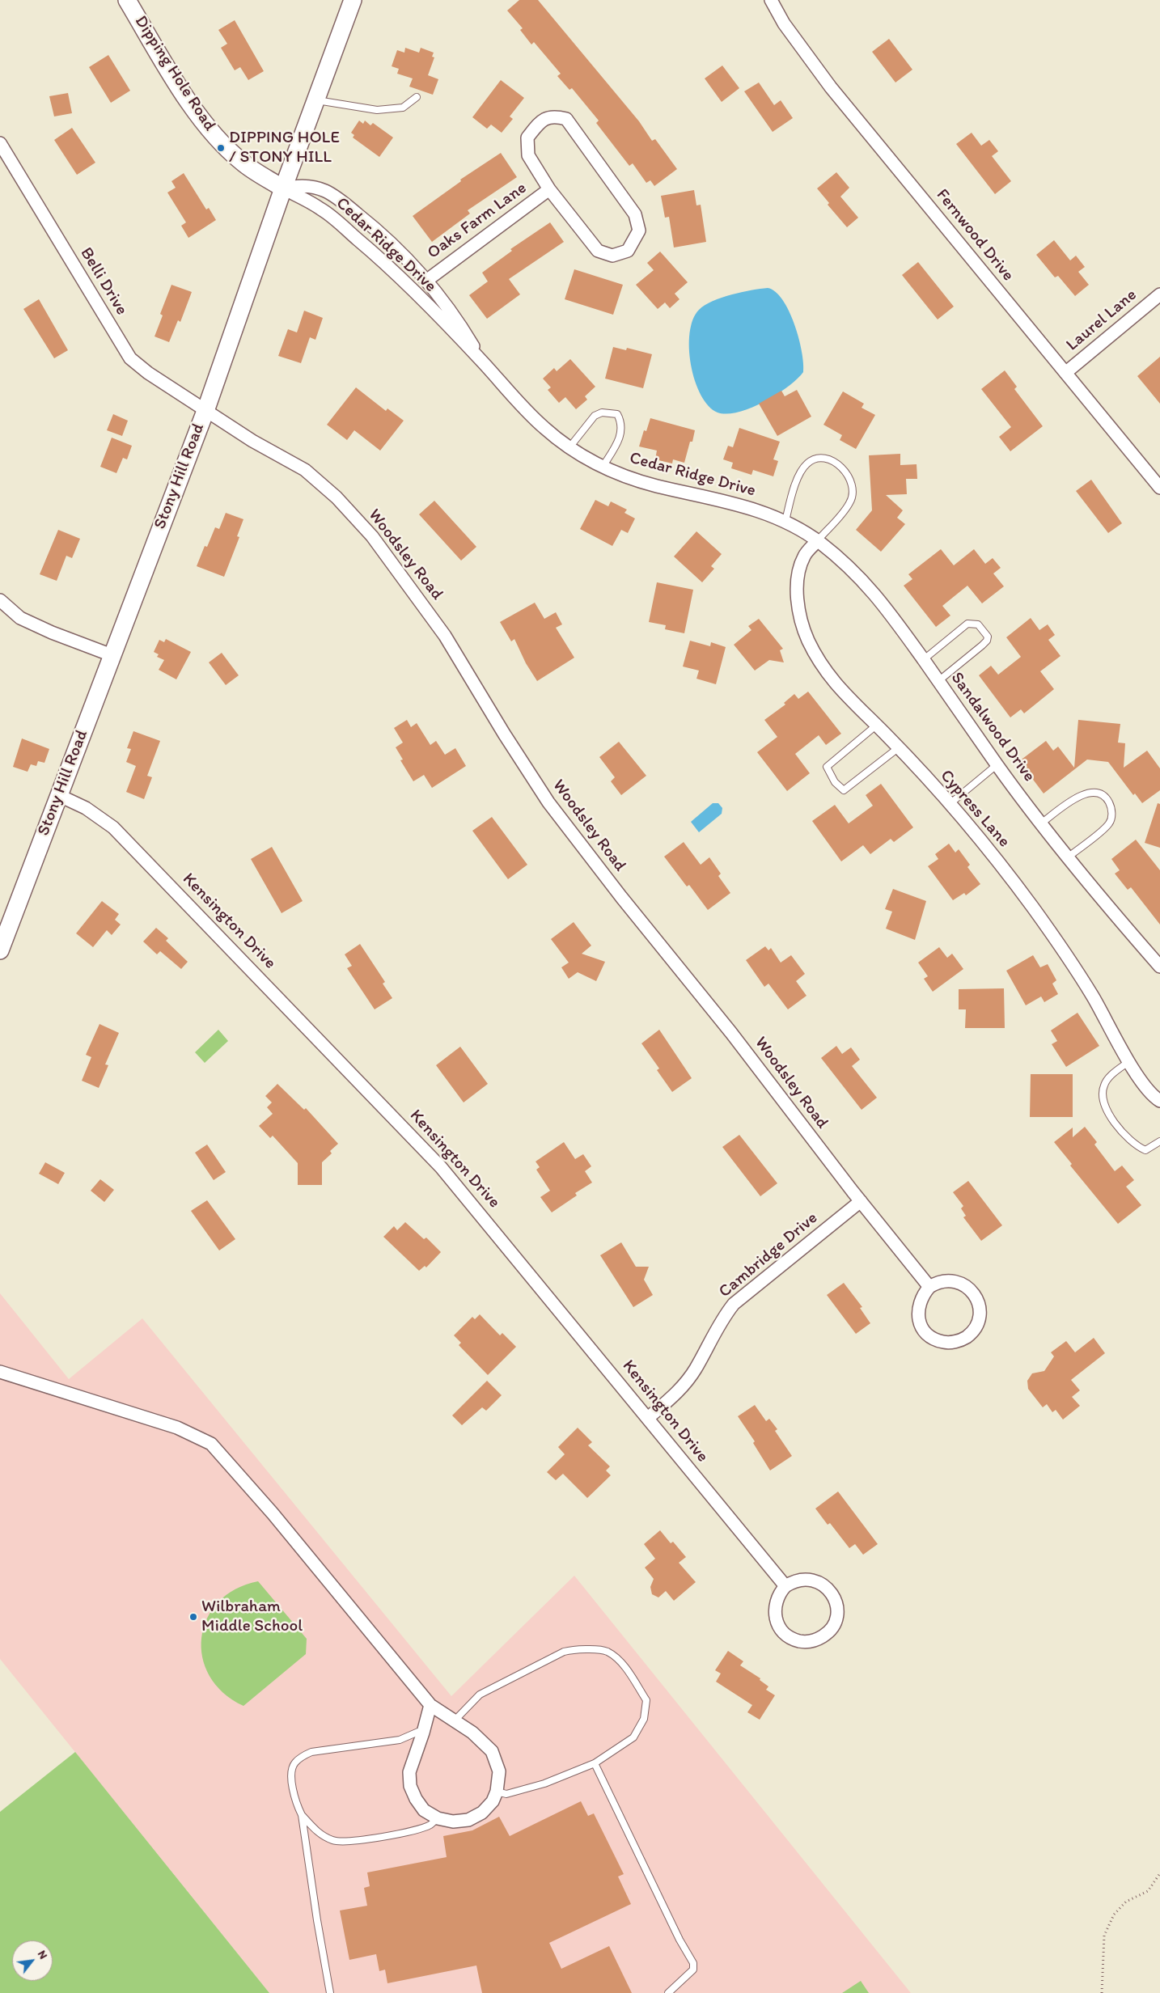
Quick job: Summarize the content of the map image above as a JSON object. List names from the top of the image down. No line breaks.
{"streets":{"main road":["Dipping Hole Road","Stony Hill Road"],"street":["Oaks Farm Lane","Fernwood Drive","Cedar Ridge Drive","Belli Drive","Laurel Lane","Woodsley Road","Sandalwood Drive","Cypress Lane","Kensington Drive","Cambridge Drive"]},"crossings":[["Dipping Hole Road","Cedar Ridge Drive"],["Dipping Hole Road","Stony Hill Road"],["Oaks Farm Lane","Cedar Ridge Drive"],["Fernwood Drive","Laurel Lane"],["Cedar Ridge Drive","Stony Hill Road"],["Cedar Ridge Drive","Sandalwood Drive"],["Cedar Ridge Drive","Cypress Lane"],["Belli Drive","Stony Hill Road"],["Belli Drive","Woodsley Road"],["Stony Hill Road","Woodsley Road"],["Stony Hill Road","Kensington Drive"],["Woodsley Road","Cambridge Drive"],["Sandalwood Drive","Cypress Lane"],["Kensington Drive","Cambridge Drive"]],"places":["DIPPING HOLE / STONY HILL","Wilbraham Middle School"],"north":"top right"}
